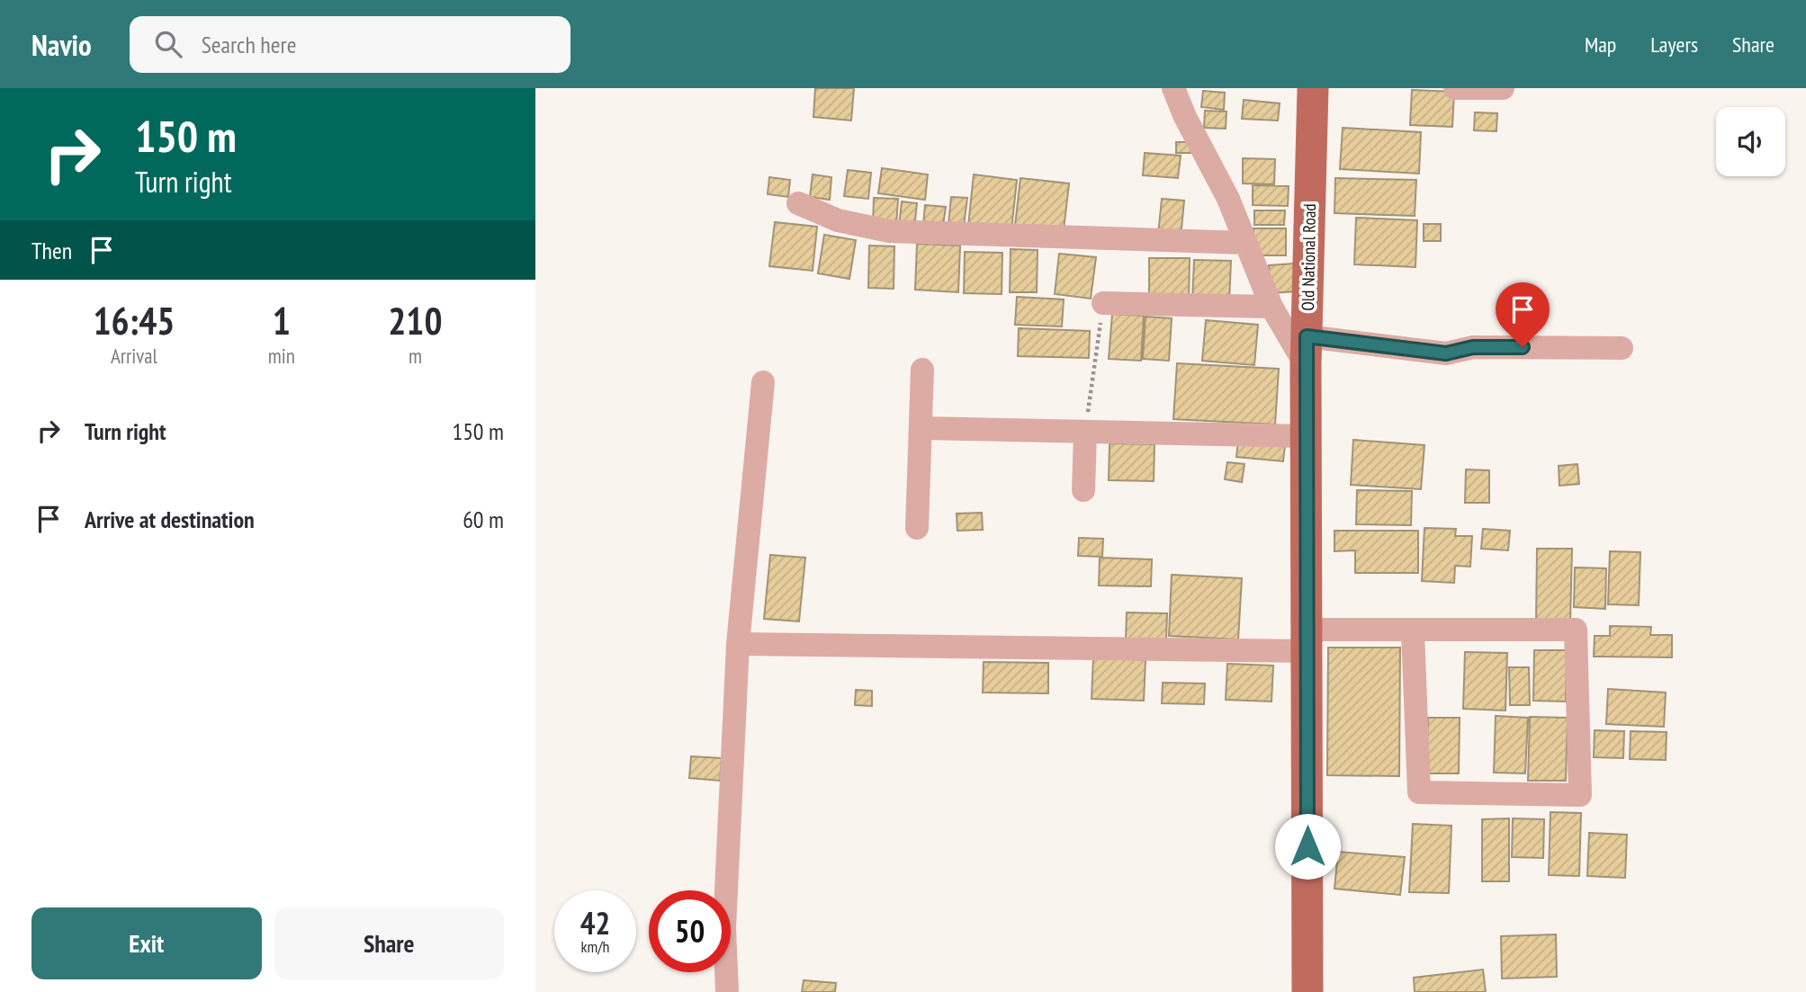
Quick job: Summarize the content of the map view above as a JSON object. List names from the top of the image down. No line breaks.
{"streets":{"main road":["Old National Road"]},"page":{"header":"Navio","search":"Search here","nav":["Map","Layers","Share"],"turn":["150 m","Turn right"],"then":"Then","eta":["16:45","Arrival","1","min","210","m"],"list":[{"name":"Turn right","value":"150 m"},{"name":"Arrive at destination","value":"60 m"}],"speed":"42 km/h","limit":"50","buttons":["Exit","Share"]}}
